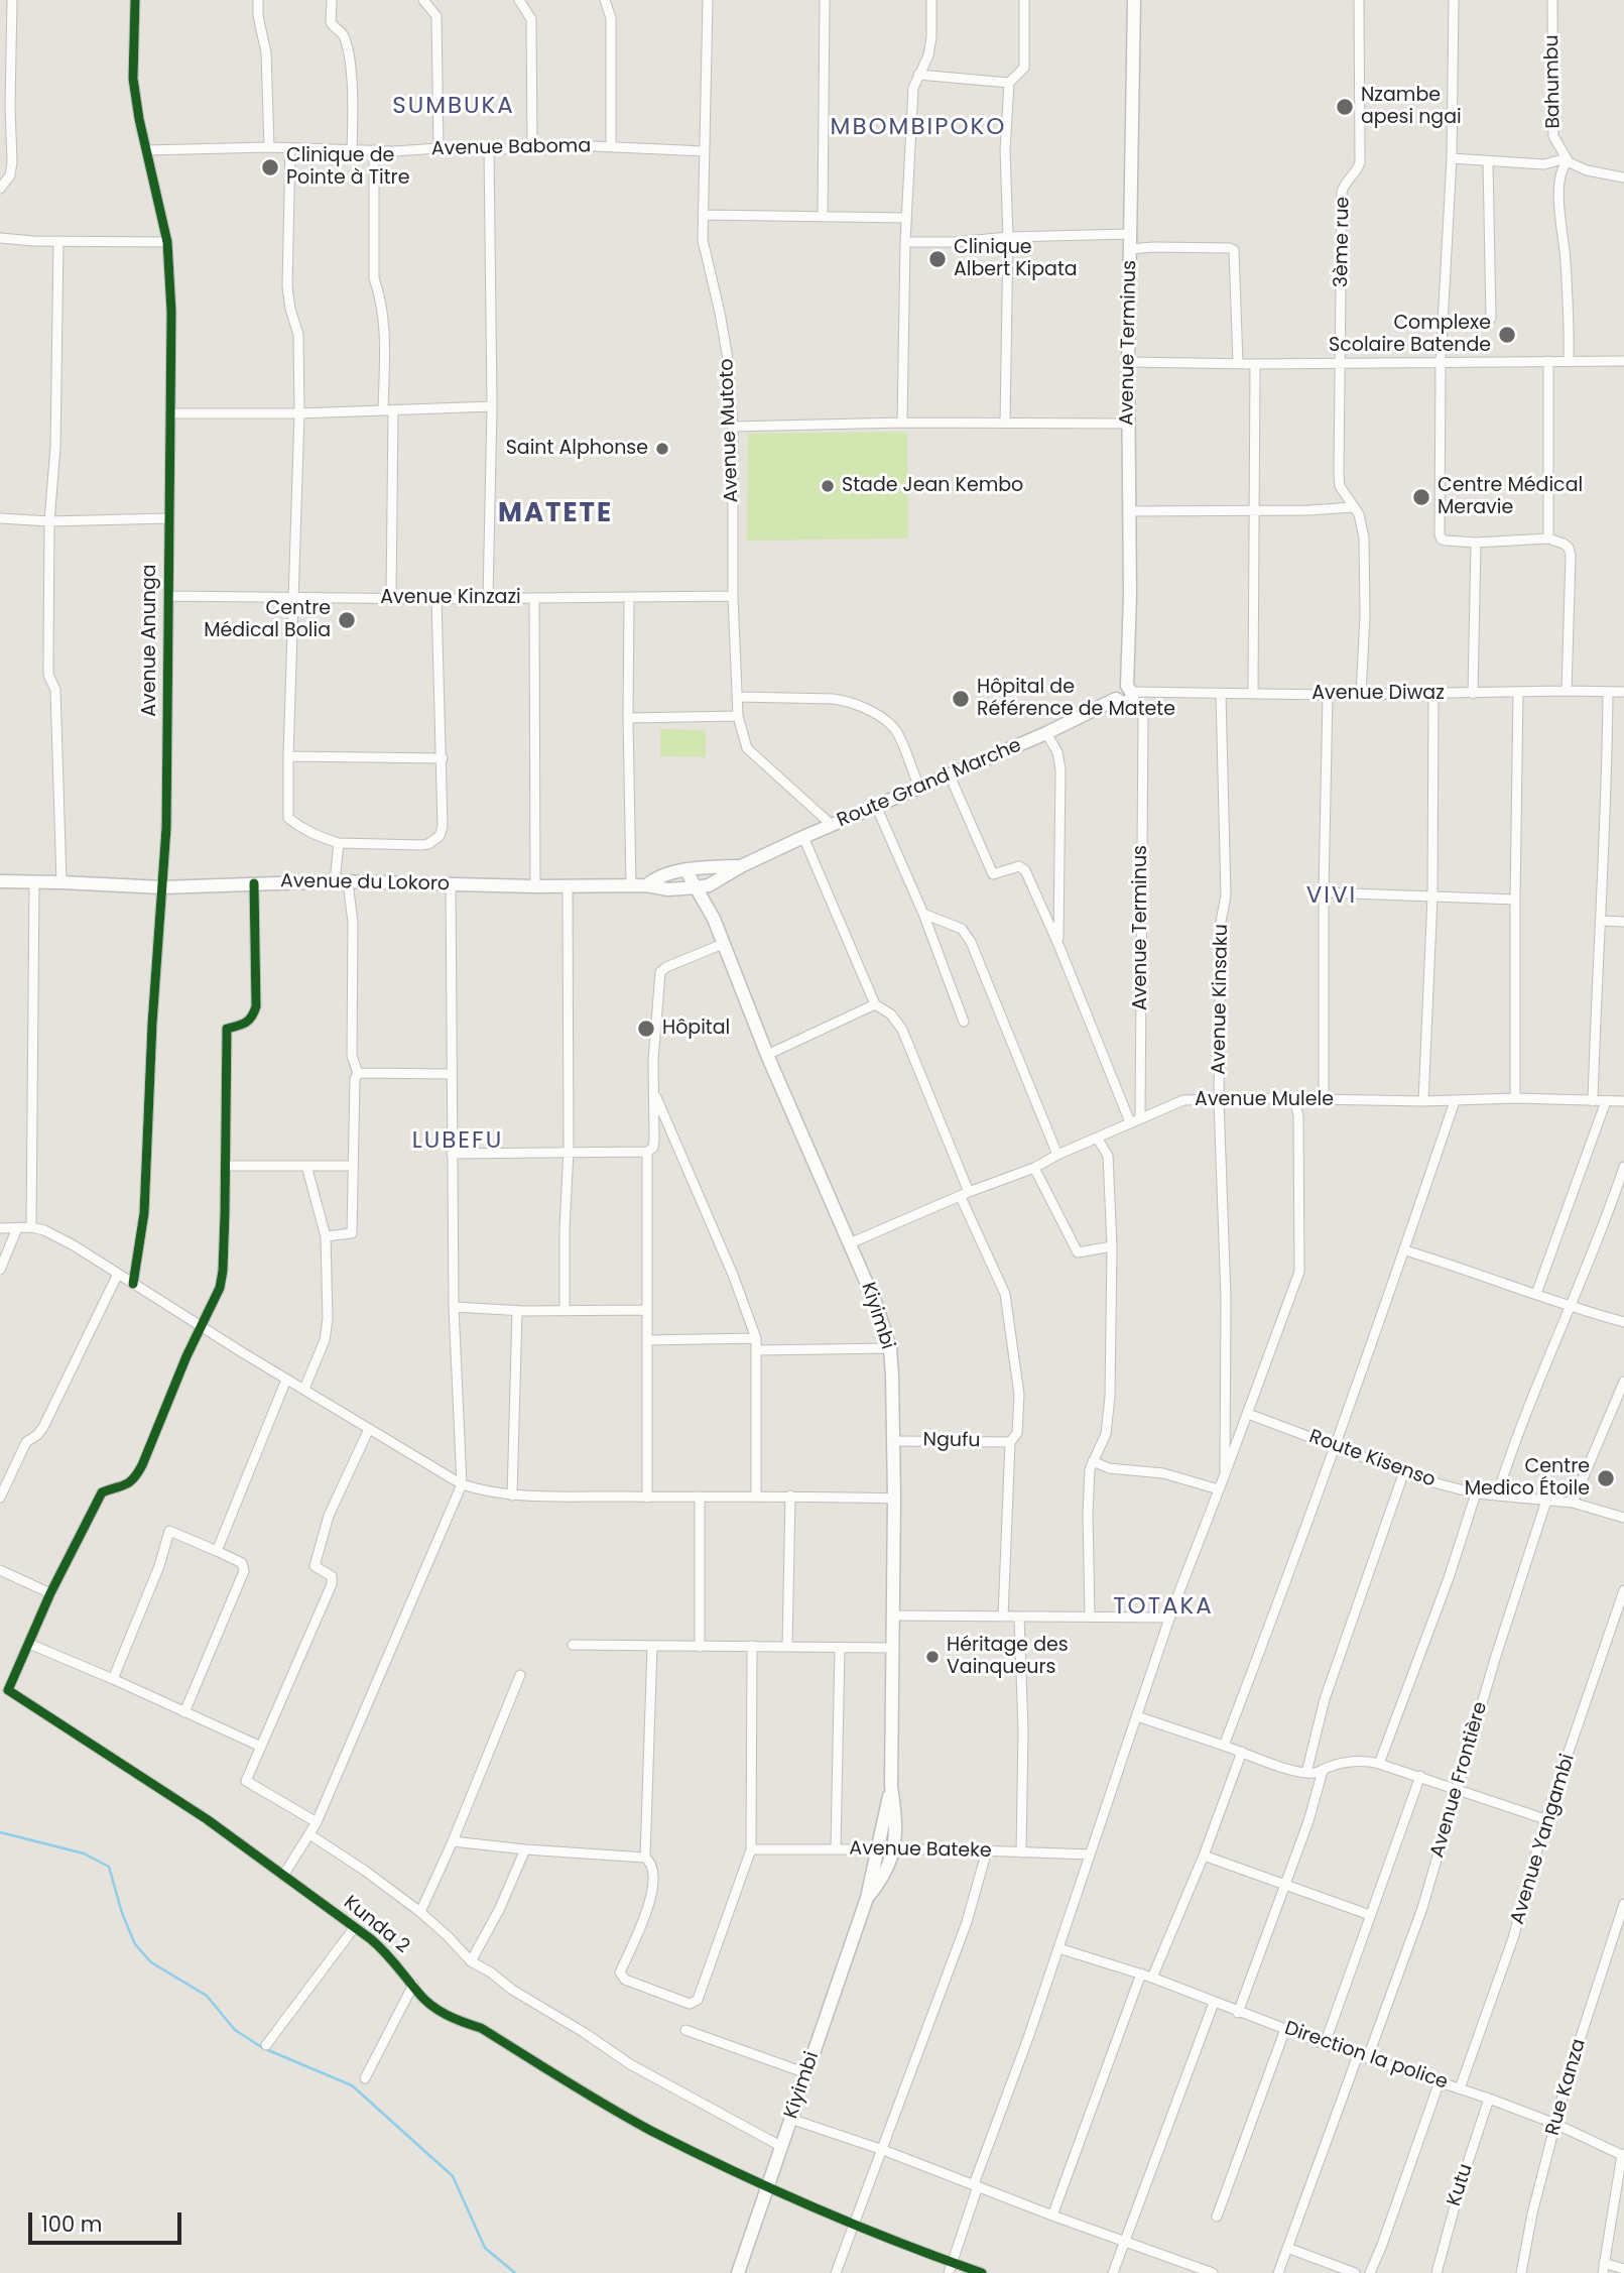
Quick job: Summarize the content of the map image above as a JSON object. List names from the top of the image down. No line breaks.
{"streets":{"street":["Bahumbu","Avenue Baboma","3ème rue","Avenue Terminus","Avenue Mutoto","Avenue Kinzazi","Avenue Anunga","Avenue Diwaz","Route Grand Marche","Avenue du Lokoro","Avenue Kinsaku","Avenue Mulele","Kiyimbi","Ngufu","Route Kisenso","Avenue Frontière","Avenue Yangambi","Avenue Bateke","Kunda 2","Direction la police","Rue Kanza","Kutu"]},"crossings":[["Avenue Baboma","Avenue Mutoto"],["Avenue Baboma","Avenue Anunga"],["3ème rue","Avenue Diwaz"],["Avenue Terminus","Avenue Diwaz"],["Avenue Terminus","Route Grand Marche"],["Avenue Terminus","Avenue Mulele"],["Avenue Mutoto","Avenue Kinzazi"],["Avenue Mutoto","Route Grand Marche"],["Avenue Kinzazi","Avenue Anunga"],["Avenue Anunga","Avenue du Lokoro"],["Avenue Diwaz","Route Grand Marche"],["Avenue Diwaz","Avenue Kinsaku"],["Route Grand Marche","Avenue du Lokoro"],["Route Grand Marche","Kiyimbi"],["Avenue du Lokoro","Kiyimbi"],["Avenue Kinsaku","Avenue Mulele"],["Avenue Mulele","Kiyimbi"],["Kiyimbi","Ngufu"],["Kiyimbi","Kunda 2"],["Route Kisenso","Avenue Frontière"],["Avenue Frontière","Direction la police"],["Avenue Yangambi","Direction la police"],["Direction la police","Rue Kanza"],["Direction la police","Kutu"]],"districts":["SUMBUKA","MBOMBIPOKO","MATETE","VIVI","LUBEFU","TOTAKA"],"places":["Nzambe apesi ngai","Clinique de Pointe à Titre","Clinique Albert Kipata","Complexe Scolaire Batende","Saint Alphonse","Stade Jean Kembo","Centre Médical Meravie","Centre Médical Bolia","Hôpital de Référence de Matete","Hôpital","Centre Medico Étoile","Héritage des Vainqueurs"],"scale_bar":"100 m"}
